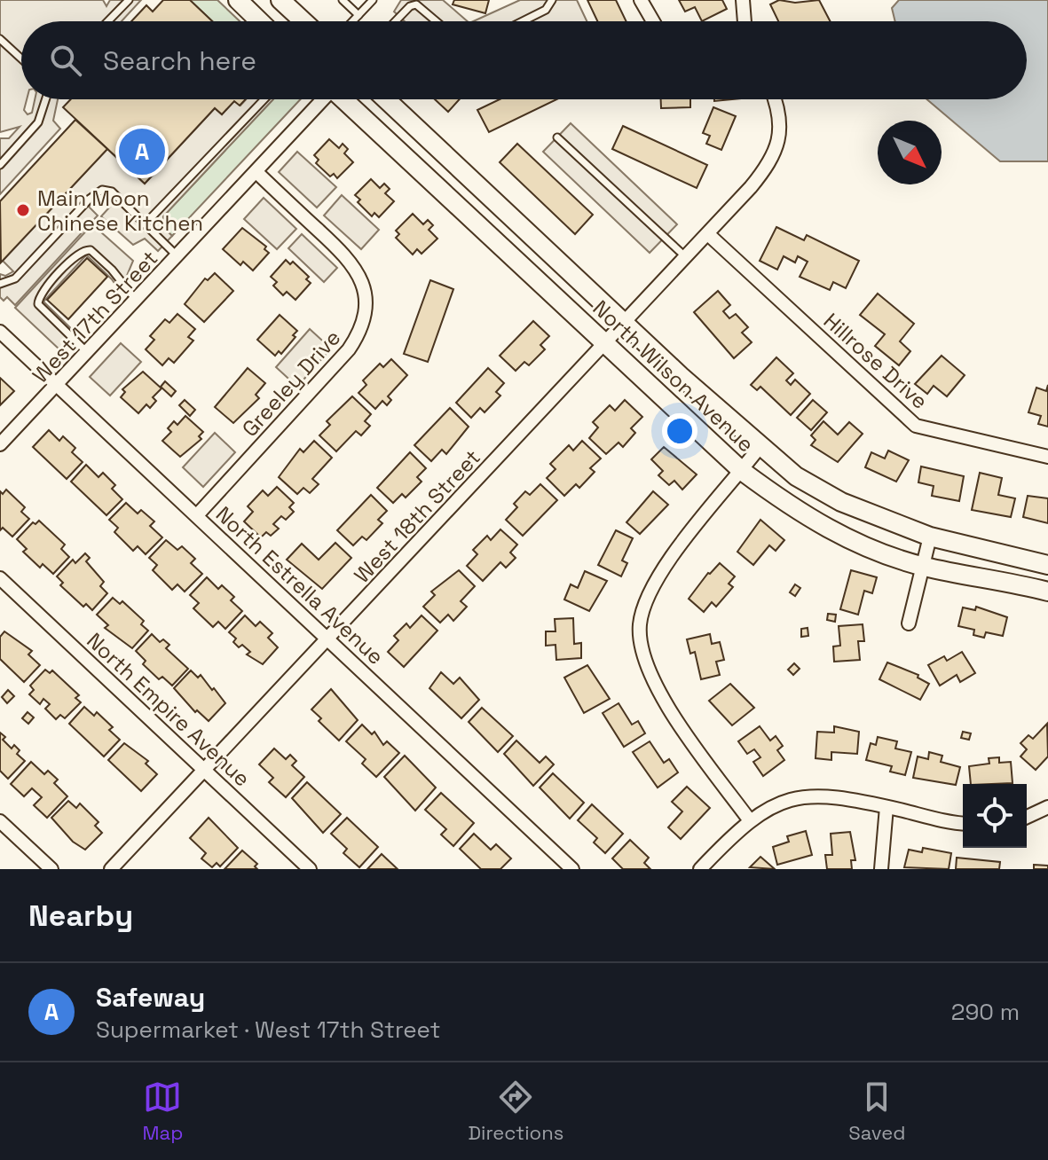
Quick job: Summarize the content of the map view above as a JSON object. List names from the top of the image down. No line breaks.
{"streets":{"main road":["North Wilson Avenue"],"street":["West 17th Street","Hillrose Drive","Greeley Drive","West 18th Street","North Estrella Avenue","North Empire Avenue"]},"crossings":[["West 17th Street","Greeley Drive"],["West 17th Street","North Estrella Avenue"],["North Wilson Avenue","West 18th Street"],["Greeley Drive","North Estrella Avenue"],["West 18th Street","North Estrella Avenue"],["West 18th Street","North Empire Avenue"]],"places":["Main Moon Chinese Kitchen"],"north":"bottom right","page":{"search":"Search here","pins":"A","heading":"Nearby","list":[{"mark":"A","name":"Safeway","note":"Supermarket · West 17th Street","value":"290 m"}],"nav":["Map","Directions","Saved"]}}
